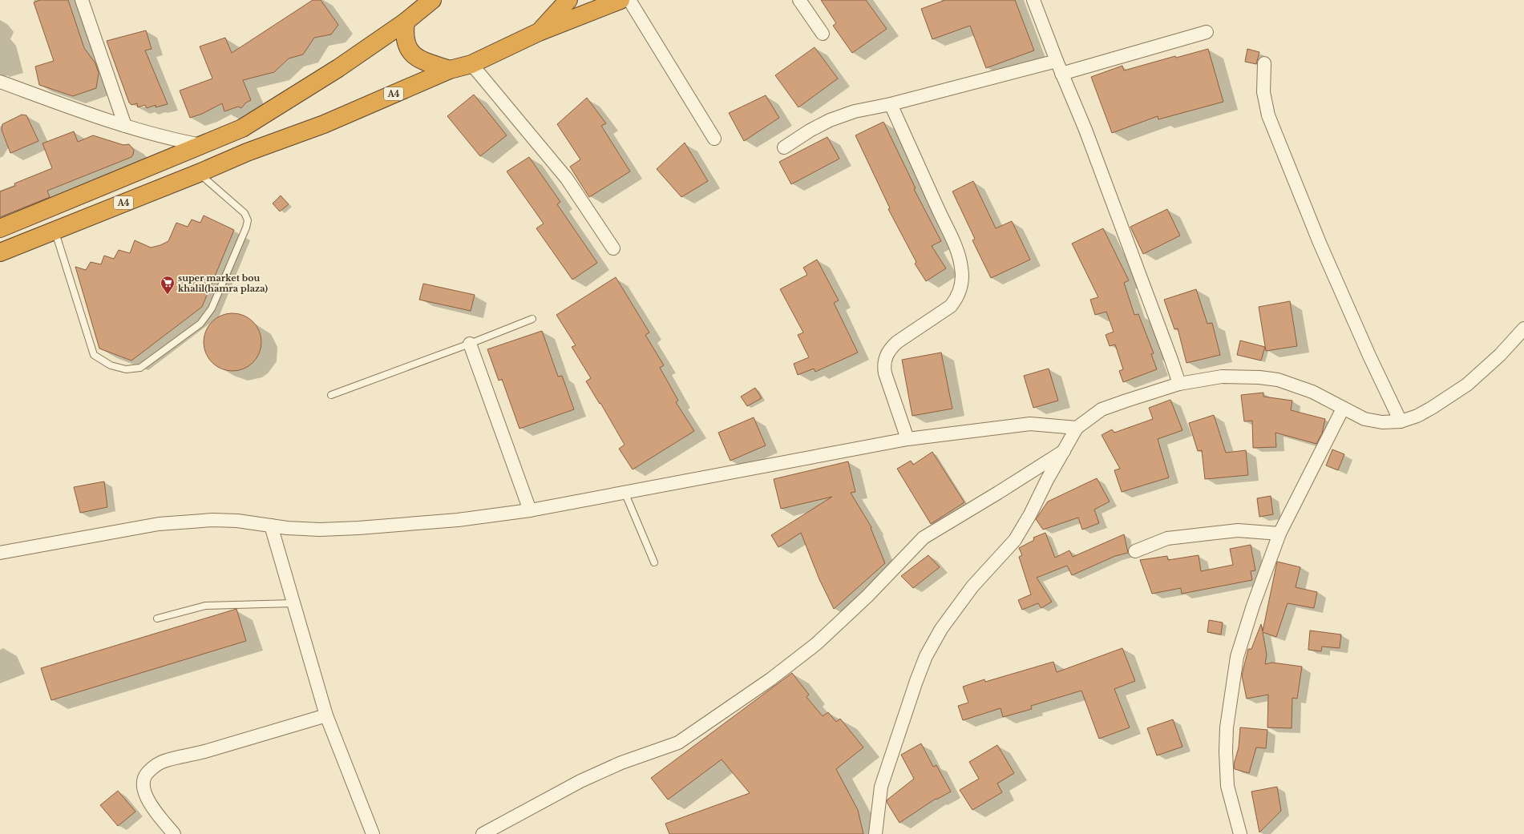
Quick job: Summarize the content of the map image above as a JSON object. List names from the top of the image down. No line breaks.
{"streets":{"highway":["A4"]},"places":{"supermarket":["super market bou khalil(hamra plaza)"]}}
